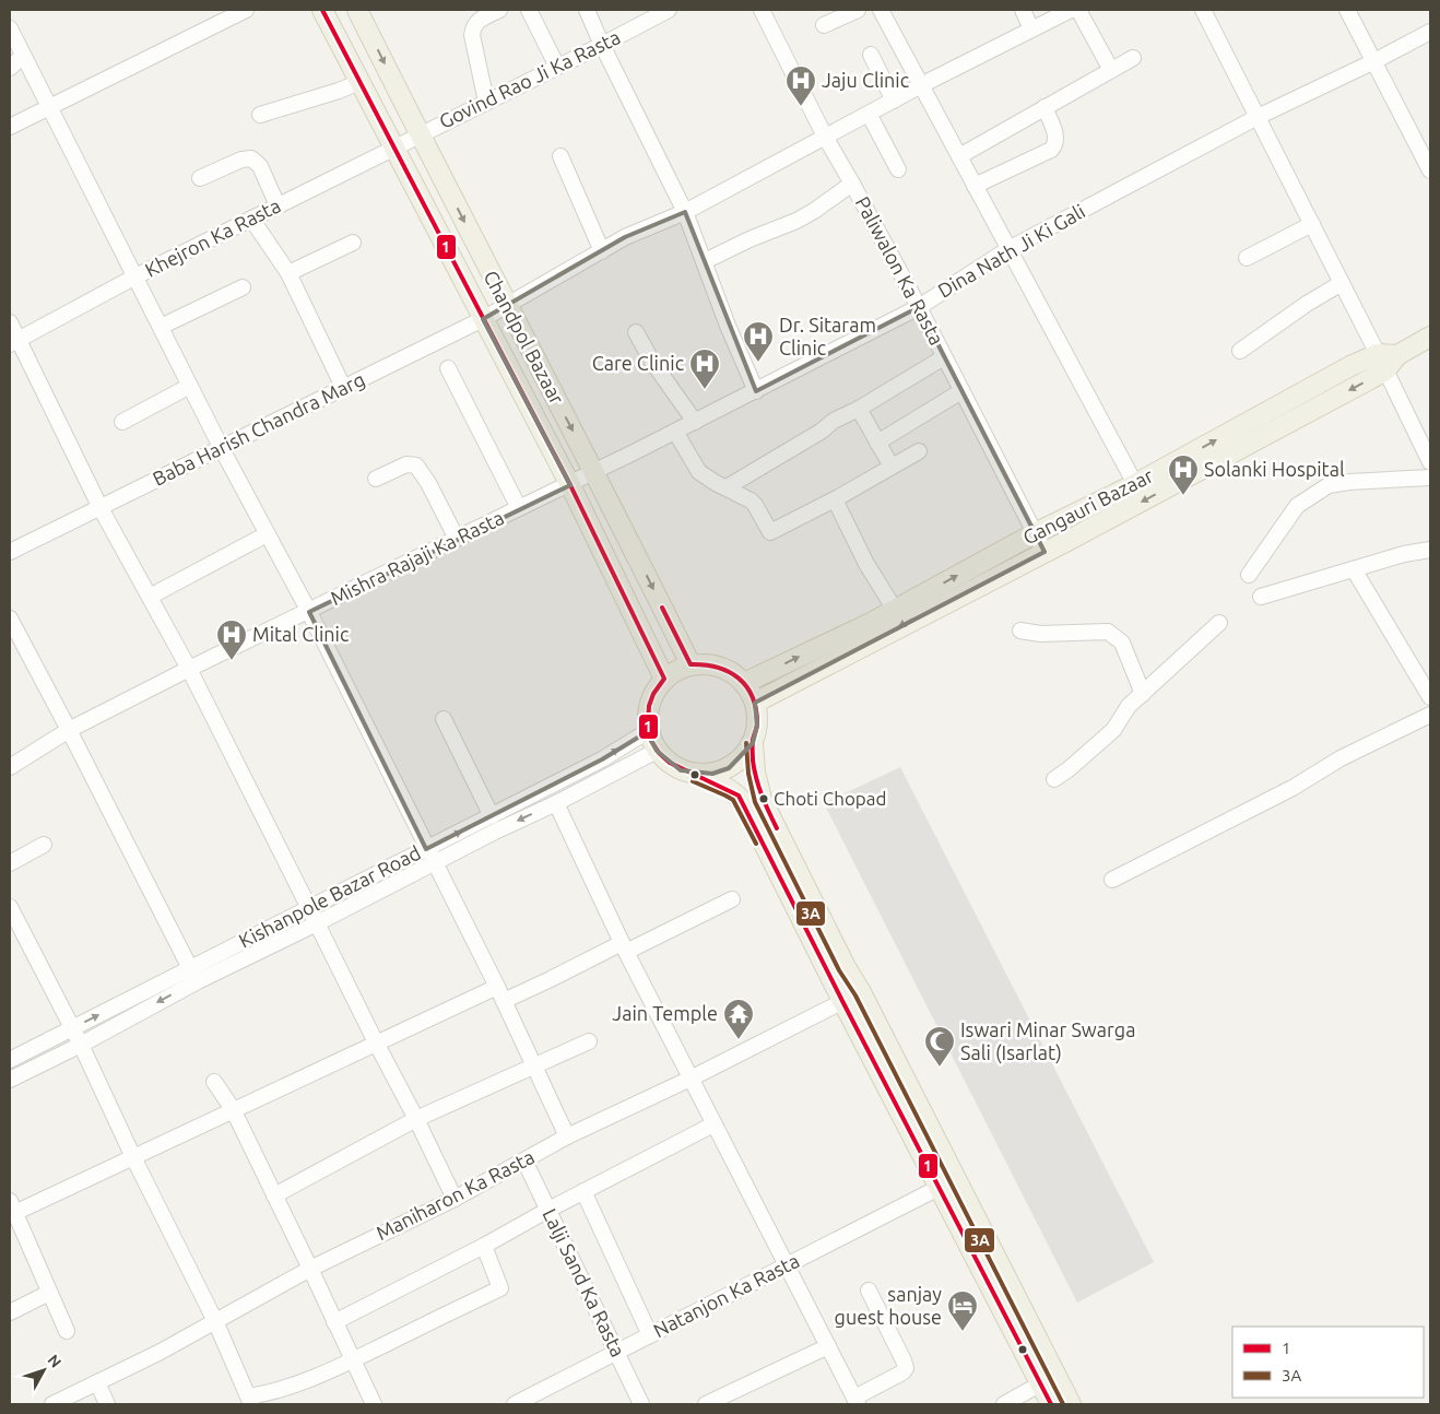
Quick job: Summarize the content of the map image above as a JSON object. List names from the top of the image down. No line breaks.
{"streets":{"main road":["Chandpol Bazaar","Gangauri Bazaar"],"street":["Govind Rao Ji Ka Rasta","Khejron Ka Rasta","Dina Nath Ji Ki Gali","Paliwalon Ka Rasta","Baba Harish Chandra Marg","Mishra Rajaji Ka Rasta","Kishanpole Bazar Road","Maniharon Ka Rasta","Lalji Sand Ka Rasta","Natanjon Ka Rasta"]},"crossings":[["Govind Rao Ji Ka Rasta","Khejron Ka Rasta"],["Govind Rao Ji Ka Rasta","Chandpol Bazaar"],["Khejron Ka Rasta","Chandpol Bazaar"],["Dina Nath Ji Ki Gali","Paliwalon Ka Rasta"],["Dina Nath Ji Ki Gali","Chandpol Bazaar"],["Dina Nath Ji Ki Gali","Mishra Rajaji Ka Rasta"],["Paliwalon Ka Rasta","Baba Harish Chandra Marg"],["Paliwalon Ka Rasta","Gangauri Bazaar"],["Chandpol Bazaar","Baba Harish Chandra Marg"],["Chandpol Bazaar","Gangauri Bazaar"],["Chandpol Bazaar","Mishra Rajaji Ka Rasta"],["Chandpol Bazaar","Kishanpole Bazar Road"],["Gangauri Bazaar","Kishanpole Bazar Road"],["Maniharon Ka Rasta","Lalji Sand Ka Rasta"],["Lalji Sand Ka Rasta","Natanjon Ka Rasta"]],"places":{"hospital":["Jaju Clinic","Dr. Sitaram Clinic","Care Clinic","Solanki Hospital","Mital Clinic"],"other":["Choti Chopad"],"temple":["Jain Temple"],"mosque":["Iswari Minar Swarga Sali (Isarlat)"],"hotel":["sanjay guest house"]},"lines":["transit line 1","transit line 3A"],"legend":["1","3A"],"north":"top right"}
